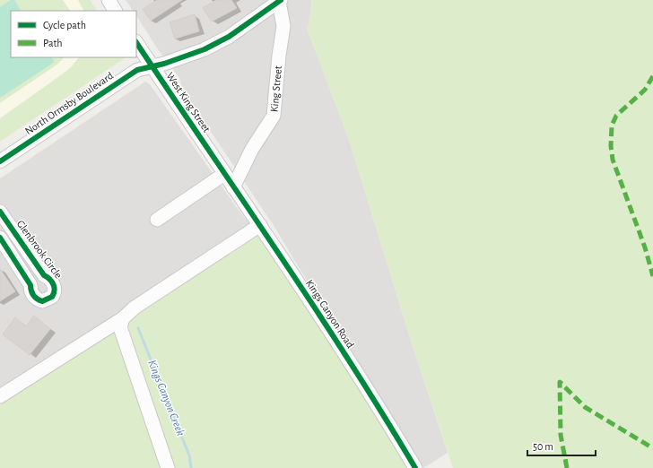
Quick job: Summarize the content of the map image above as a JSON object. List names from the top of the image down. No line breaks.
{"streets":{"street":["King Street","West King Street","North Ormsby Boulevard","Glenbrook Circle","Kings Canyon Road"]},"crossings":[["King Street","North Ormsby Boulevard"],["King Street","Kings Canyon Road"],["West King Street","North Ormsby Boulevard"],["West King Street","Kings Canyon Road"]],"water":["Kings Canyon Creek"],"legend":["Cycle path","Path"],"scale_bar":"50 m"}
